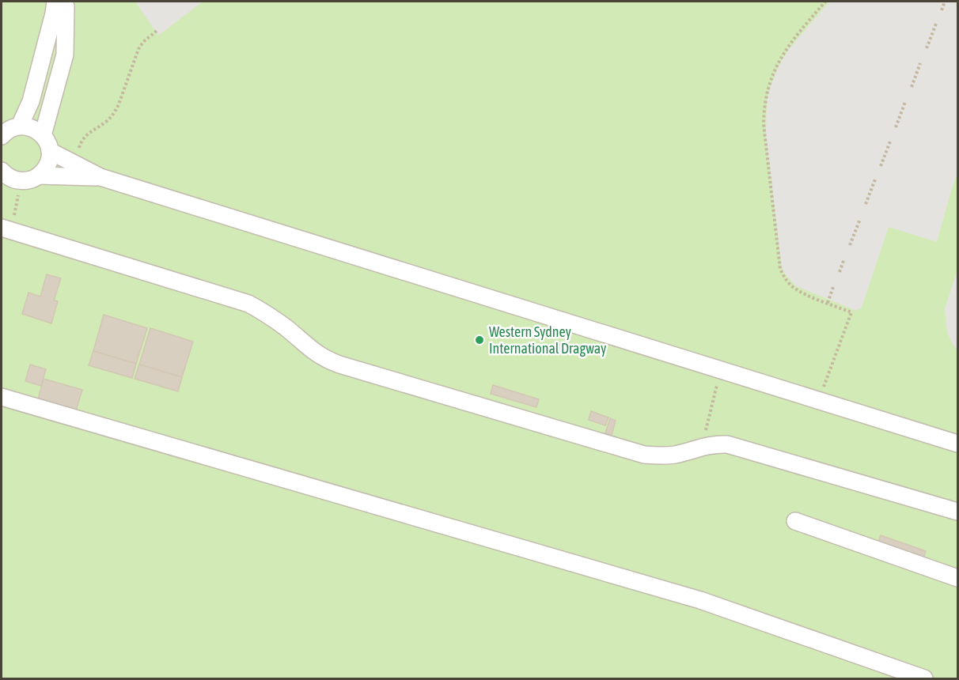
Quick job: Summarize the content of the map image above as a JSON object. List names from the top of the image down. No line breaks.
{"places":["Western Sydney International Dragway"]}
